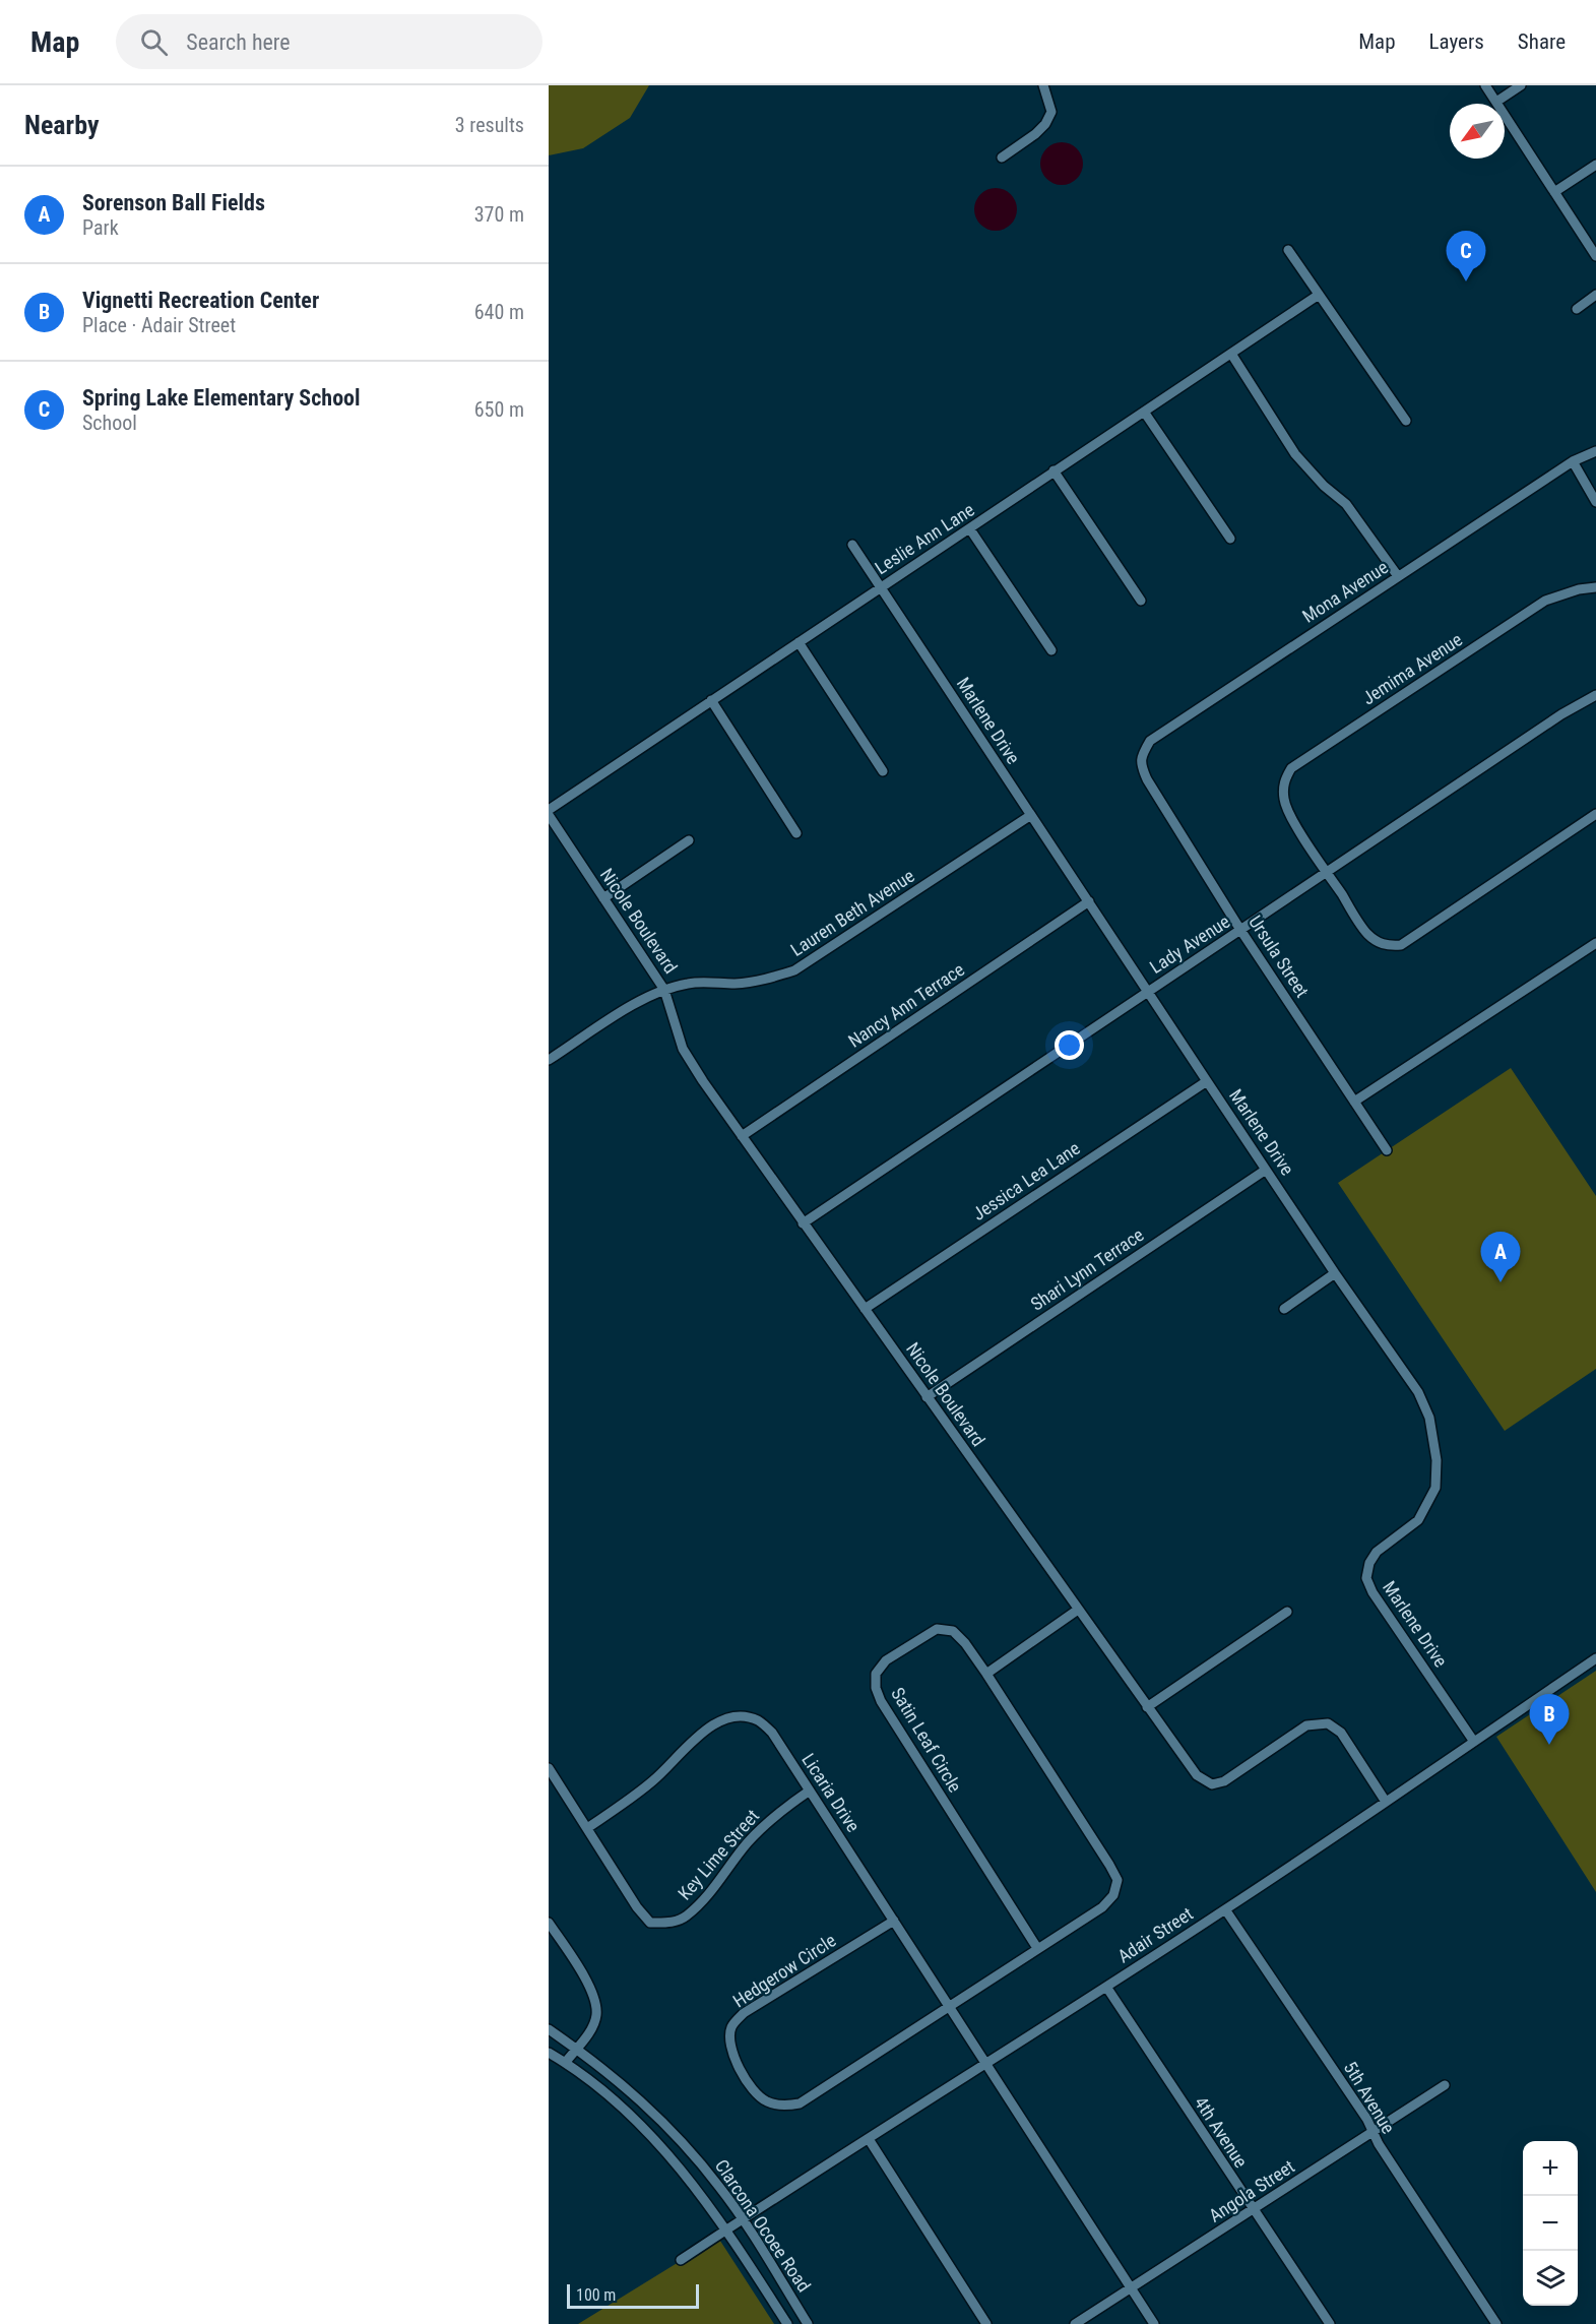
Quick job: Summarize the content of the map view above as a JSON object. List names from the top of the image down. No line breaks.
{"streets":{"street":["Leslie Ann Lane","Mona Avenue","Jemima Avenue","Marlene Drive","Lauren Beth Avenue","Nicole Boulevard","Lady Avenue","Ursula Street","Nancy Ann Terrace","Jessica Lea Lane","Shari Lynn Terrace","Satin Leaf Circle","Licaria Drive","Key Lime Street","Adair Street","Hedgerow Circle","5th Avenue","4th Avenue","Angola Street","Clarcona Ocoee Road"]},"crossings":[["Leslie Ann Lane","Marlene Drive"],["Mona Avenue","Ursula Street"],["Jemima Avenue","Lady Avenue"],["Marlene Drive","Lauren Beth Avenue"],["Marlene Drive","Lady Avenue"],["Marlene Drive","Nancy Ann Terrace"],["Marlene Drive","Jessica Lea Lane"],["Marlene Drive","Shari Lynn Terrace"],["Marlene Drive","Adair Street"],["Lauren Beth Avenue","Nicole Boulevard"],["Nicole Boulevard","Lady Avenue"],["Nicole Boulevard","Nancy Ann Terrace"],["Nicole Boulevard","Jessica Lea Lane"],["Nicole Boulevard","Shari Lynn Terrace"],["Nicole Boulevard","Adair Street"],["Lady Avenue","Ursula Street"],["Licaria Drive","Key Lime Street"],["Licaria Drive","Adair Street"],["Licaria Drive","Hedgerow Circle"],["Licaria Drive","Angola Street"],["Adair Street","5th Avenue"],["Adair Street","4th Avenue"],["Adair Street","Clarcona Ocoee Road"],["5th Avenue","Angola Street"],["4th Avenue","Angola Street"]],"scale_bar":"100 m","north":"bottom left","page":{"header":"Map","search":"Search here","nav":["Map","Layers","Share"],"heading":["Nearby","3 results"],"list":[{"mark":"A","name":"Sorenson Ball Fields","note":"Park","value":"370 m"},{"mark":"B","name":"Vignetti Recreation Center","note":"Place · Adair Street","value":"640 m"},{"mark":"C","name":"Spring Lake Elementary School","note":"School","value":"650 m"}],"pins":["C","A","B"],"map_buttons":["+","−"],"scale":"100 m"}}
